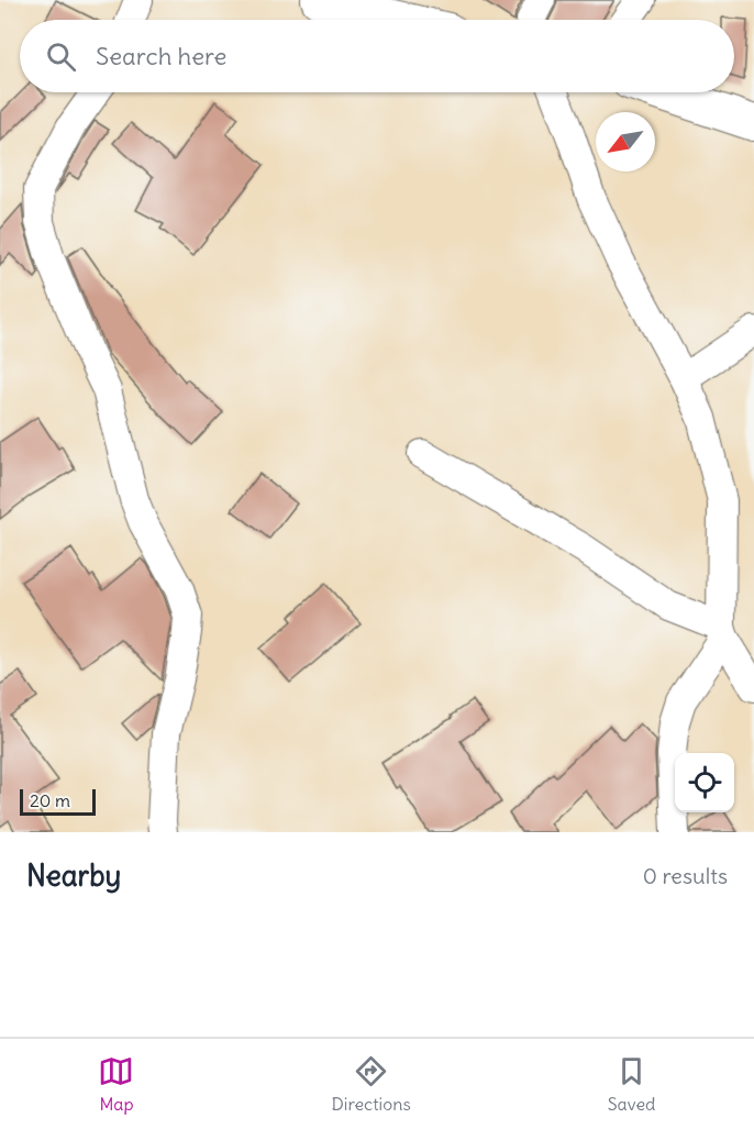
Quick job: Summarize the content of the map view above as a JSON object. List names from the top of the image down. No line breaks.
{"scale_bar":"20 m","north":"bottom left","page":{"search":"Search here","scale":"20 m","heading":["Nearby","0 results"],"nav":["Map","Directions","Saved"]}}
